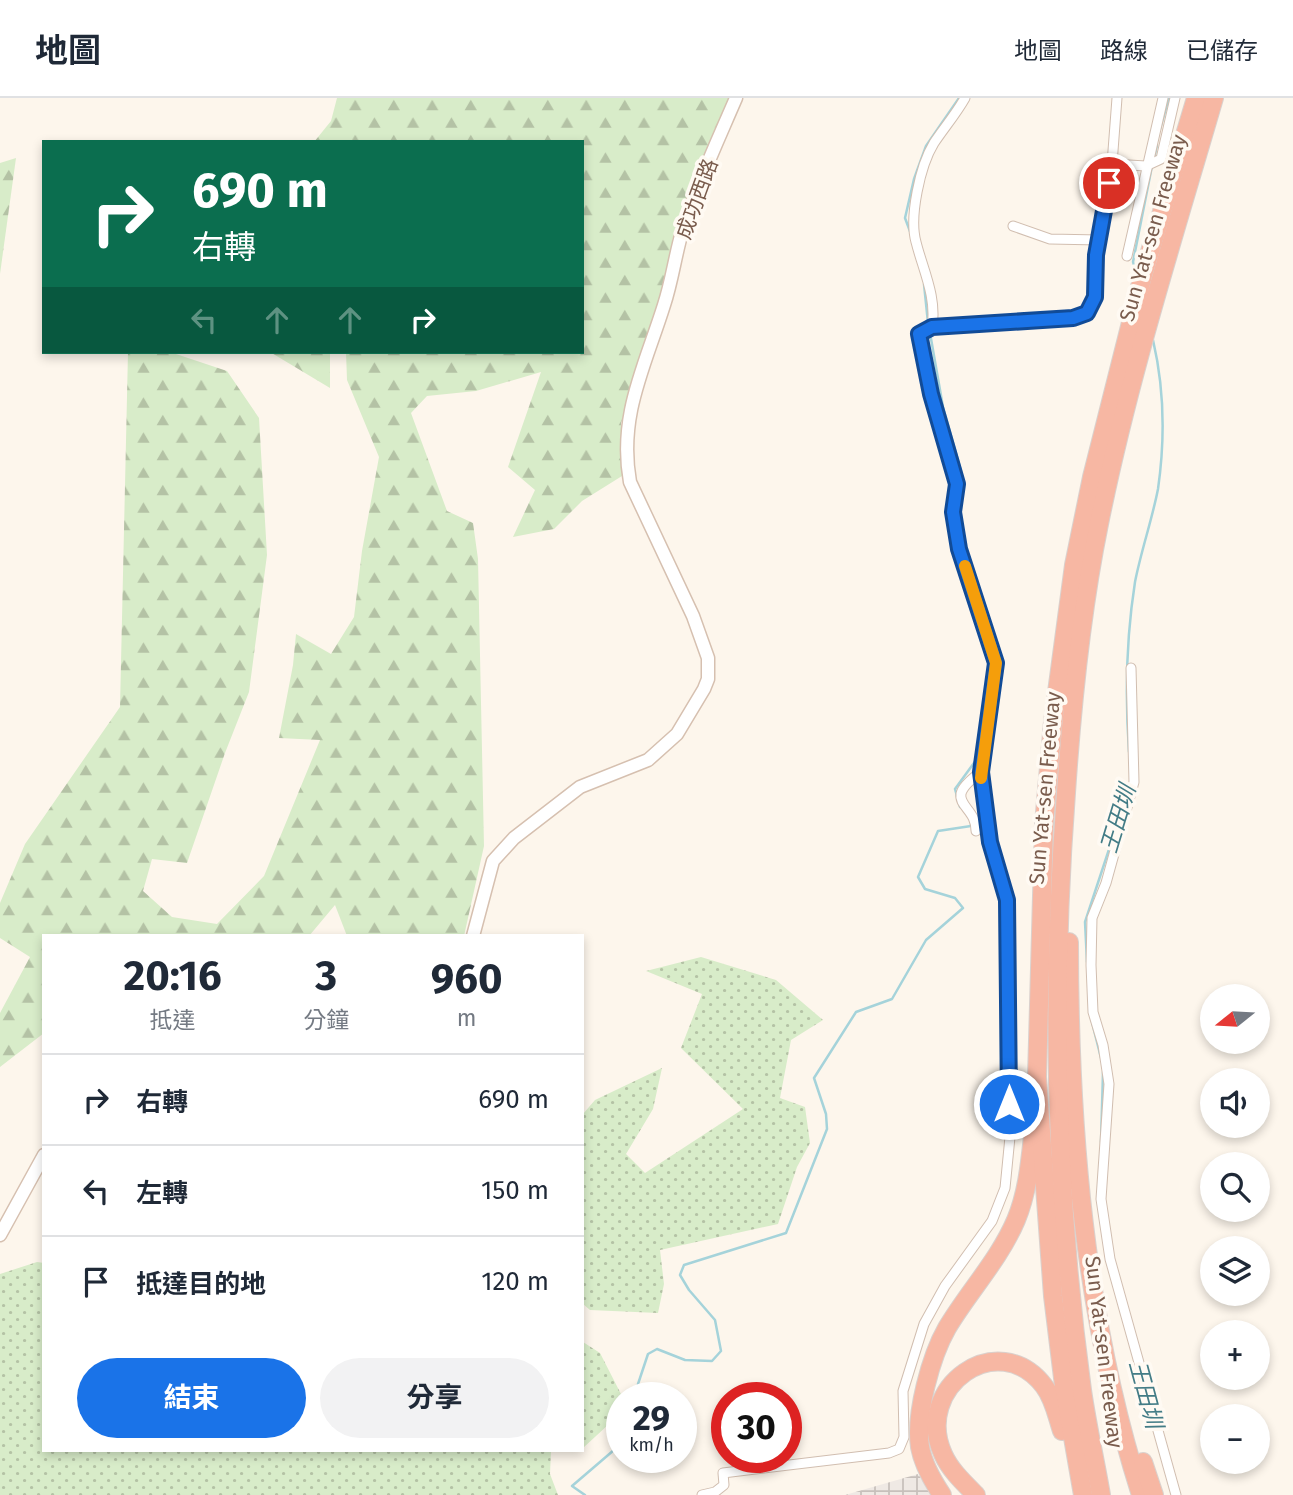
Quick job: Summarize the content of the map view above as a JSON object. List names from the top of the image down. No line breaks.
{"streets":{"highway":["Sun Yat-sen Freeway"]},"water":["王田圳"],"north":"left","page":{"header":"地圖","nav":["地圖","路線","已儲存"],"turn":["690 m","右轉"],"eta":["20:16","抵達","3","分鐘","960","m"],"map_buttons":["+","−"],"list":[{"name":"右轉","value":"690 m"},{"name":"左轉","value":"150 m"},{"name":"抵達目的地","value":"120 m"}],"buttons":["結束","分享"],"speed":"29 km/h","limit":"30"}}
